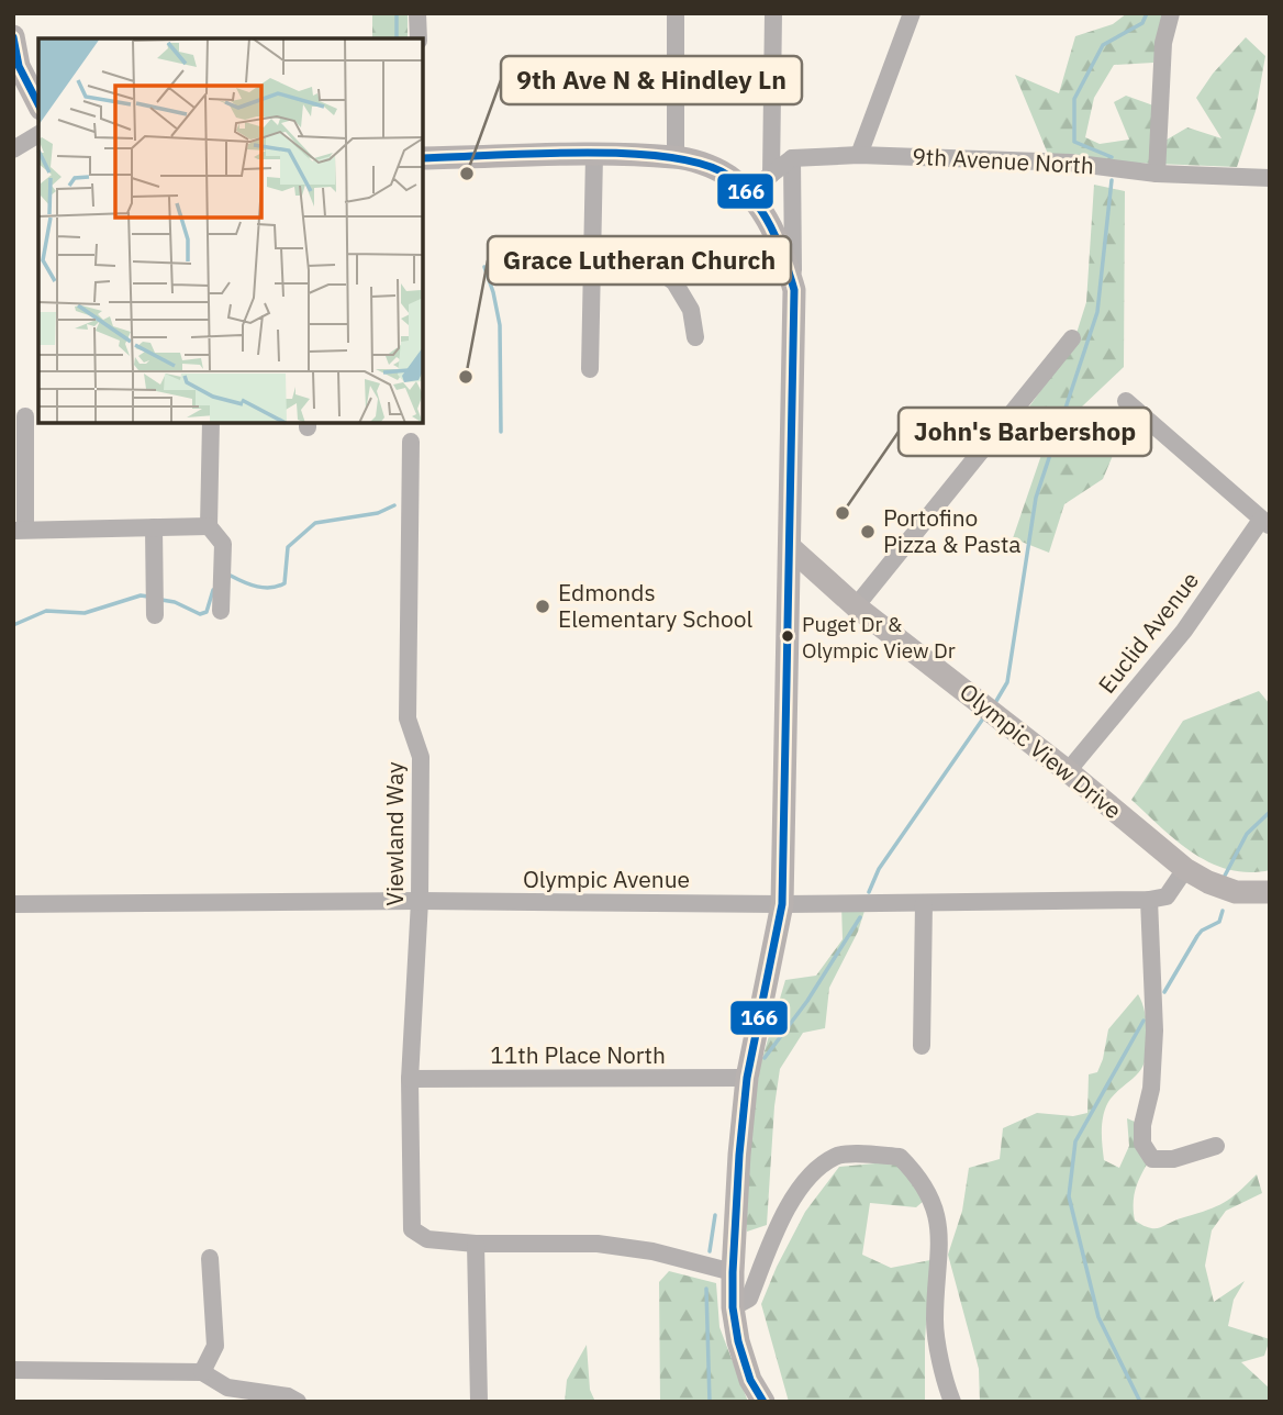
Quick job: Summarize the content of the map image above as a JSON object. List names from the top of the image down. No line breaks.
{"streets":{"main road":["Olympic View Drive"],"street":["9th Avenue North","Euclid Avenue","Viewland Way","Olympic Avenue","11th Place North"]},"crossings":[["Euclid Avenue","Olympic View Drive"],["Viewland Way","Olympic Avenue"],["Viewland Way","11th Place North"]],"places":["9th Ave N & Hindley Ln","Grace Lutheran Church","John's Barbershop","Portofino Pizza & Pasta","Edmonds Elementary School","Puget Dr & Olympic View Dr"],"lines":["transit line 166"]}
